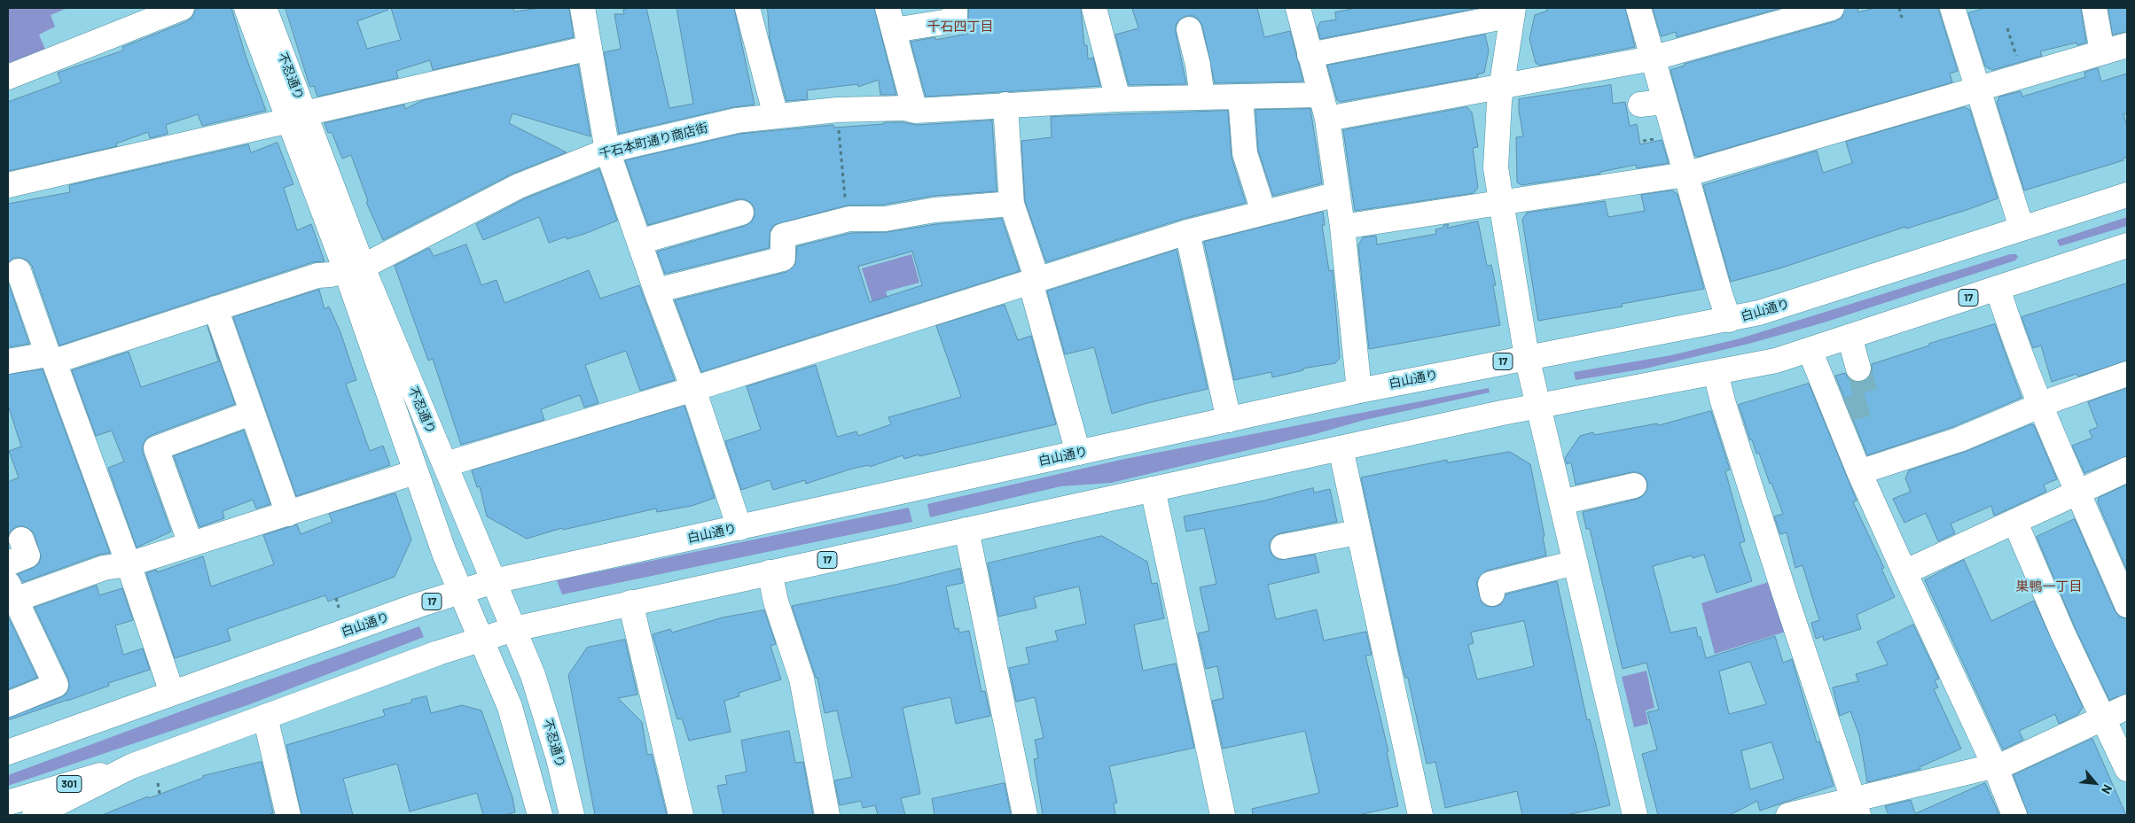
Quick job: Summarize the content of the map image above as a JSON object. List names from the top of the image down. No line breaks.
{"streets":{"main road":["不忍通り","千石本町通り商店街","17","白山通り","301"]},"crossings":[["不忍通り","千石本町通り商店街"],["不忍通り","17"],["不忍通り","白山通り"],["17","301"]],"districts":["千石四丁目","巣鴨一丁目"],"north":"bottom right"}
